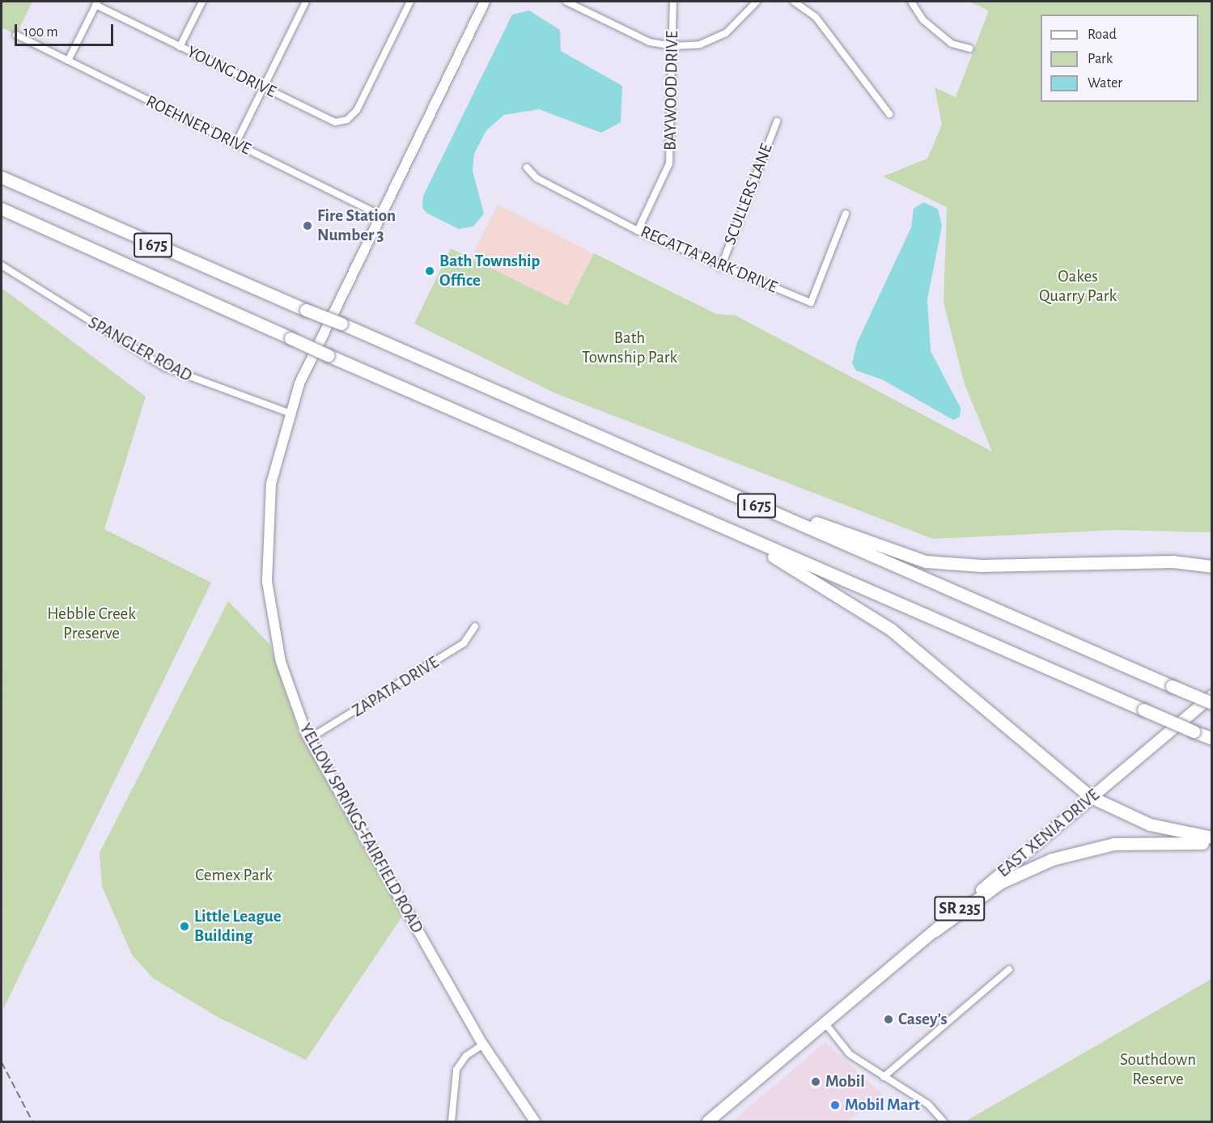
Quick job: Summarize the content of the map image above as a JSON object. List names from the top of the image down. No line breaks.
{"streets":{"highway":["I 675"],"main road":["YELLOW SPRINGS-FAIRFIELD ROAD","EAST XENIA DRIVE","SR 235"],"street":["YOUNG DRIVE","BAYWOOD DRIVE","ROEHNER DRIVE","SCULLERS LANE","REGATTA PARK DRIVE","SPANGLER ROAD","ZAPATA DRIVE"]},"crossings":[["BAYWOOD DRIVE","REGATTA PARK DRIVE"],["ROEHNER DRIVE","YELLOW SPRINGS-FAIRFIELD ROAD"],["SCULLERS LANE","REGATTA PARK DRIVE"],["SPANGLER ROAD","YELLOW SPRINGS-FAIRFIELD ROAD"],["ZAPATA DRIVE","YELLOW SPRINGS-FAIRFIELD ROAD"]],"parks":["Oakes Quarry Park","Bath Township Park","Hebble Creek Preserve","Cemex Park","Southdown Reserve"],"places":["Fire Station Number 3","Bath Township Office","Little League Building","Casey’s","Mobil","Mobil Mart"],"legend":["Road","Park","Water"],"scale_bar":"100 m"}
